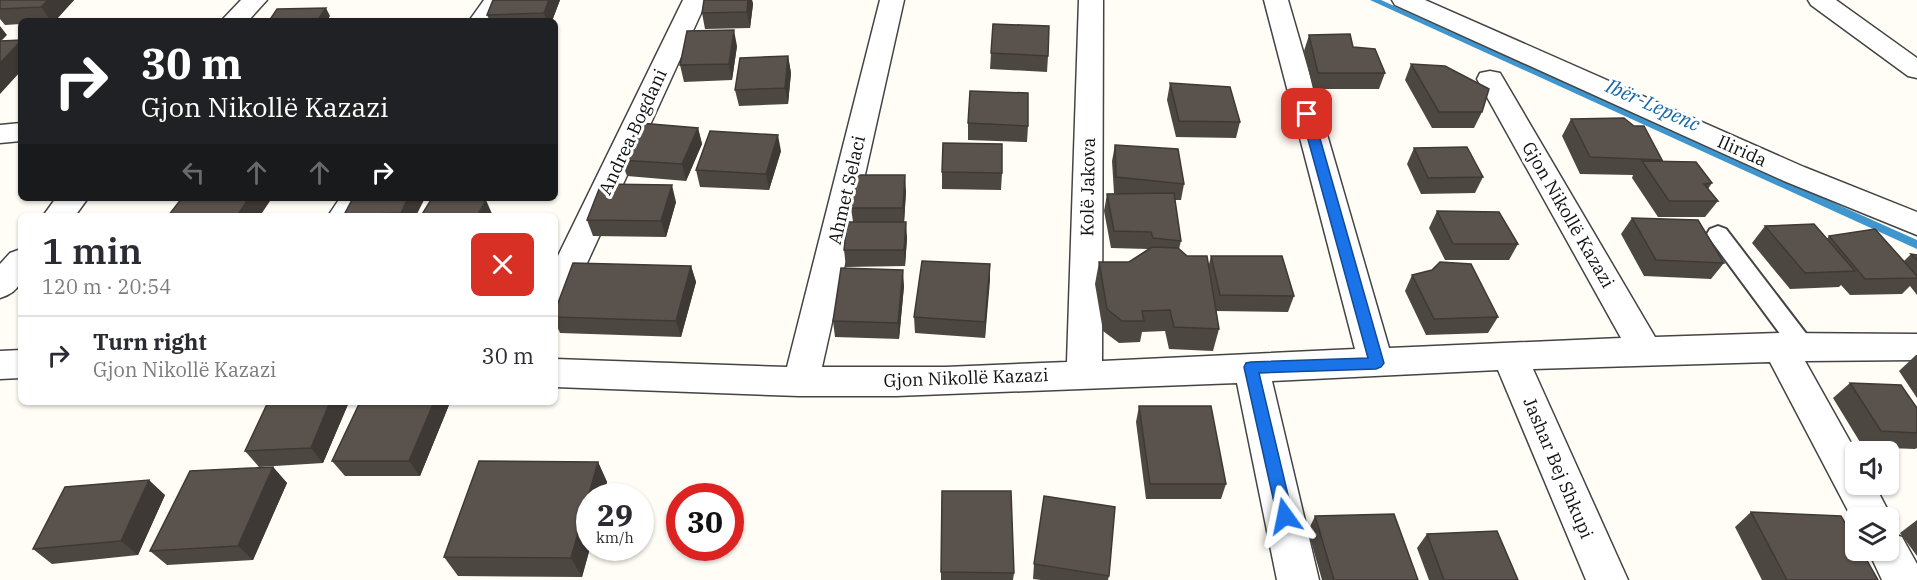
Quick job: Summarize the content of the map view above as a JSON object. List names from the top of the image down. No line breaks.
{"streets":{"street":["Andrea Bogdani","Ilirida","Kolë Jakova","Ahmet Selaci","Gjon Nikollë Kazazi","Jashar Bej Shkupi"]},"crossings":[["Kolë Jakova","Gjon Nikollë Kazazi"],["Ahmet Selaci","Gjon Nikollë Kazazi"],["Gjon Nikollë Kazazi","Jashar Bej Shkupi"]],"water":["Ibër-Lepenc"],"page":{"turn":["30 m","Gjon Nikollë Kazazi"],"heading":["1 min","120 m · 20:54"],"list":[{"name":"Turn right","note":"Gjon Nikollë Kazazi","value":"30 m"}],"speed":"29 km/h","limit":"30"}}
